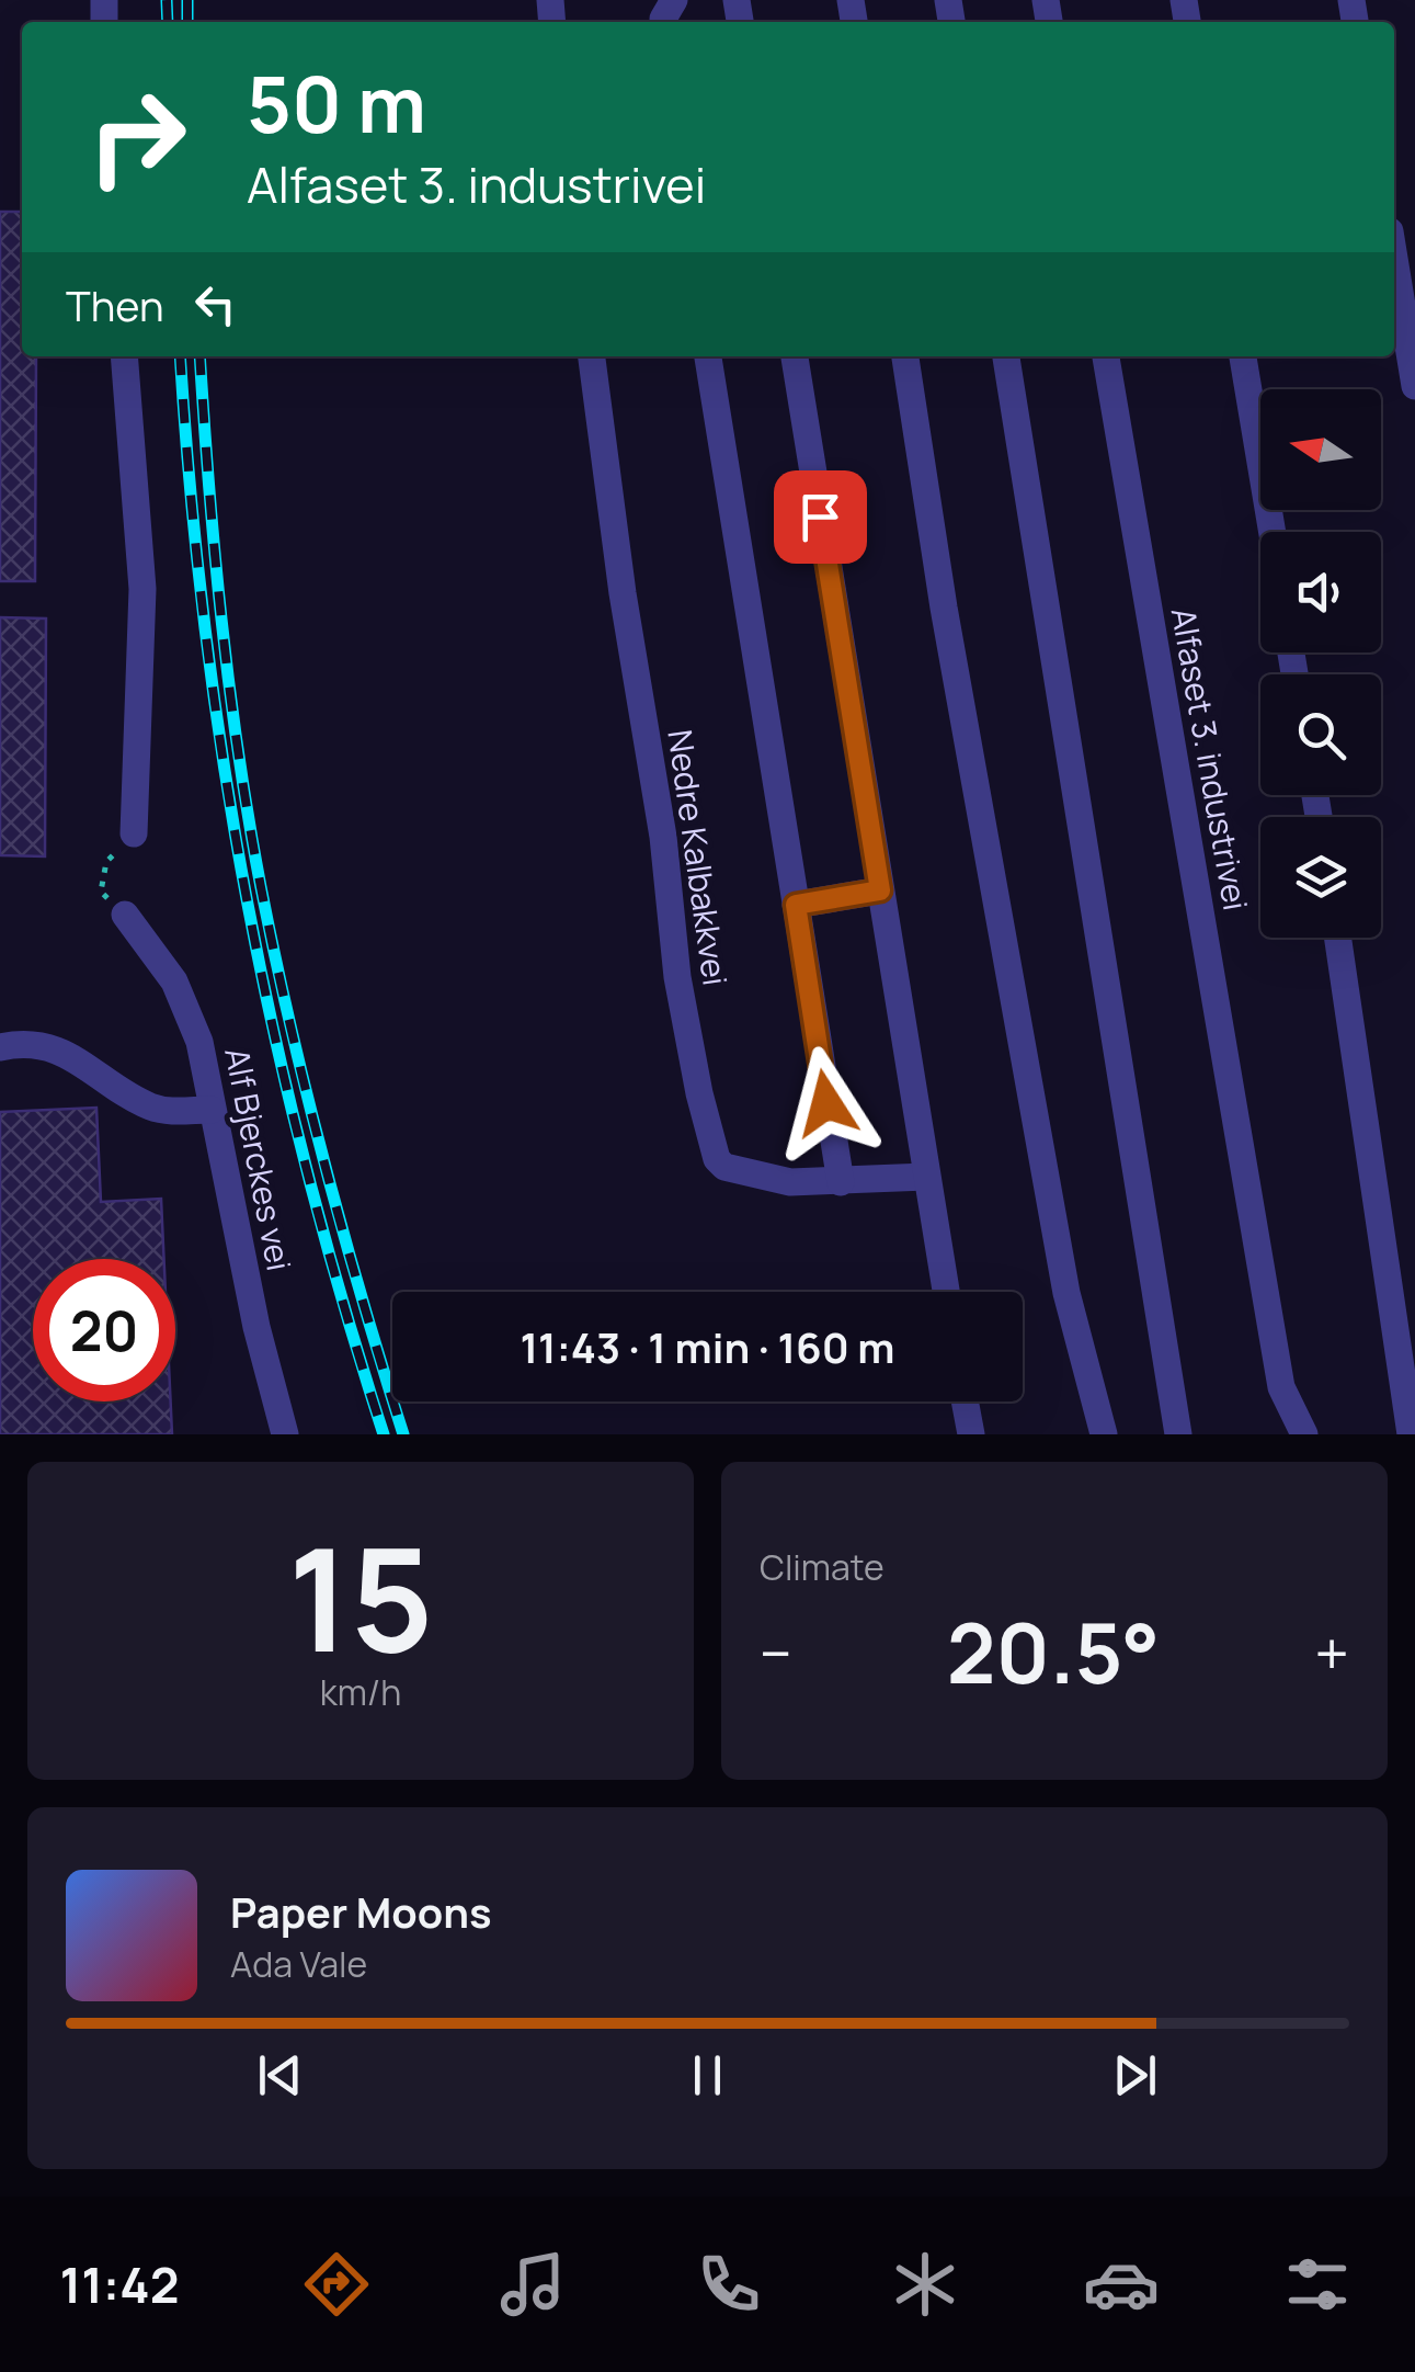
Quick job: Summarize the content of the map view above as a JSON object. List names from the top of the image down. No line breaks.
{"streets":{"lane":["Alfaset 3. industrivei","Nedre Kalbakkvei","Alf Bjerckes vei"]},"north":"left","page":{"turn":["50 m","Alfaset 3. industrivei"],"then":"Then","limit":"20","trip":"11:43 · 1 min · 160 m","tile":[["15","km/h"],"Climate"],"heat":["−","20.5°","+"],"song":["Paper Moons","Ada Vale"],"tabs":"11:42"}}
